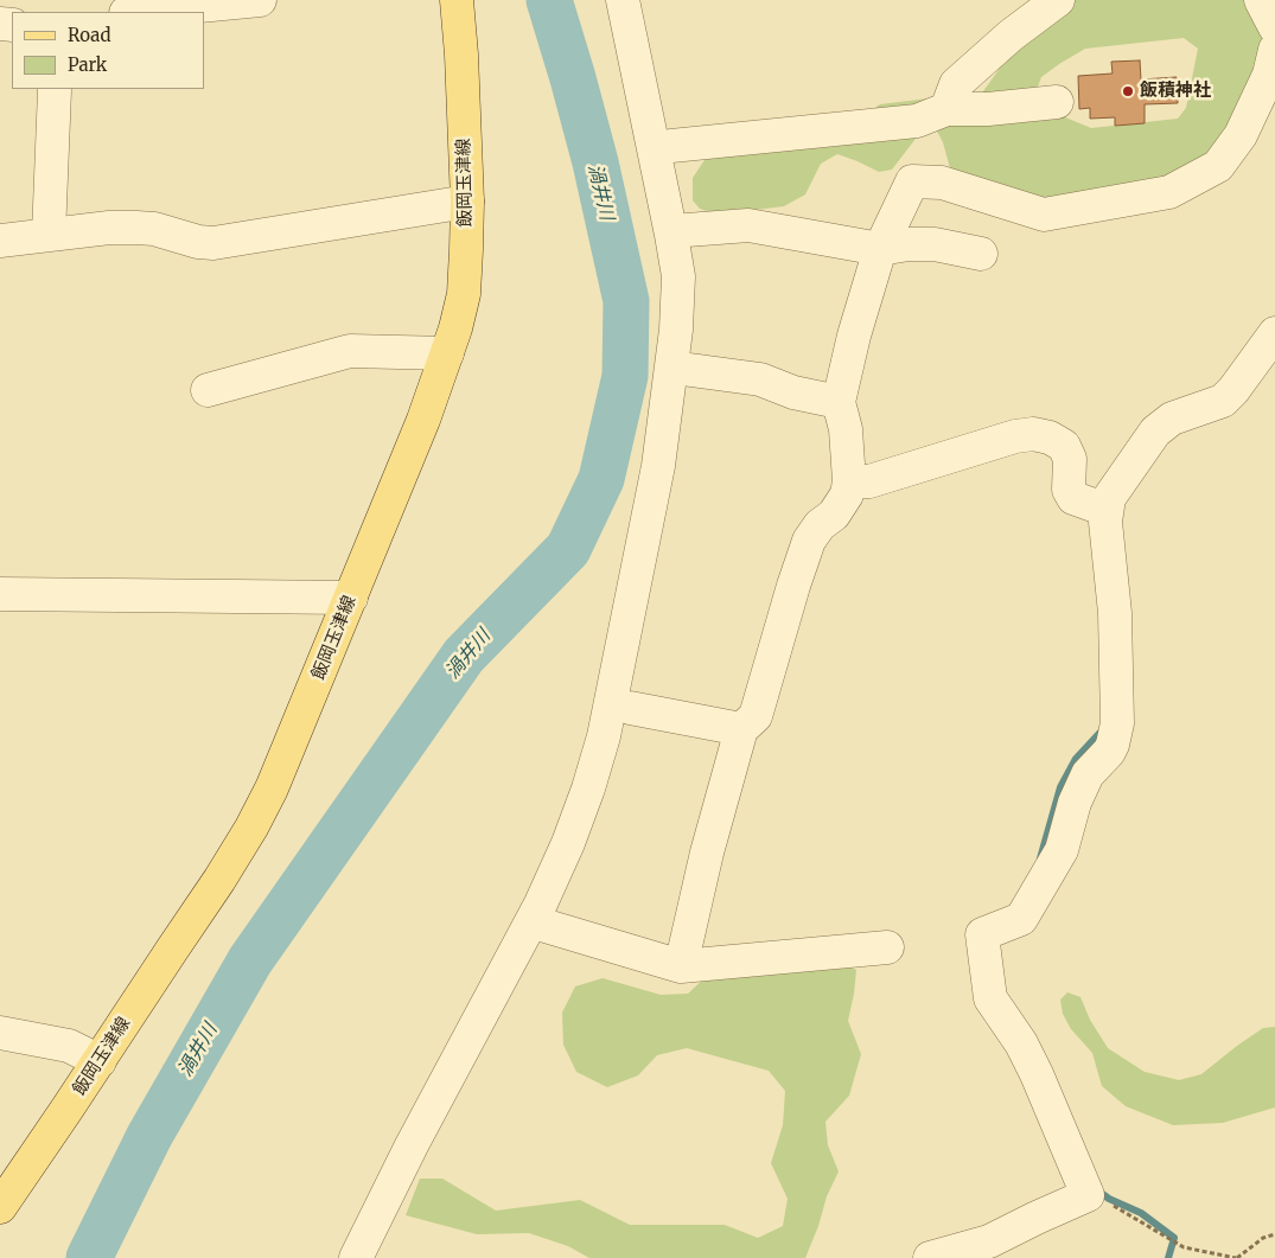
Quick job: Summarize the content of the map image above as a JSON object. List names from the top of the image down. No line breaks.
{"streets":{"main road":["飯岡玉津線"]},"water":["渦井川"],"places":["飯積神社"],"legend":["Road","Park"]}
